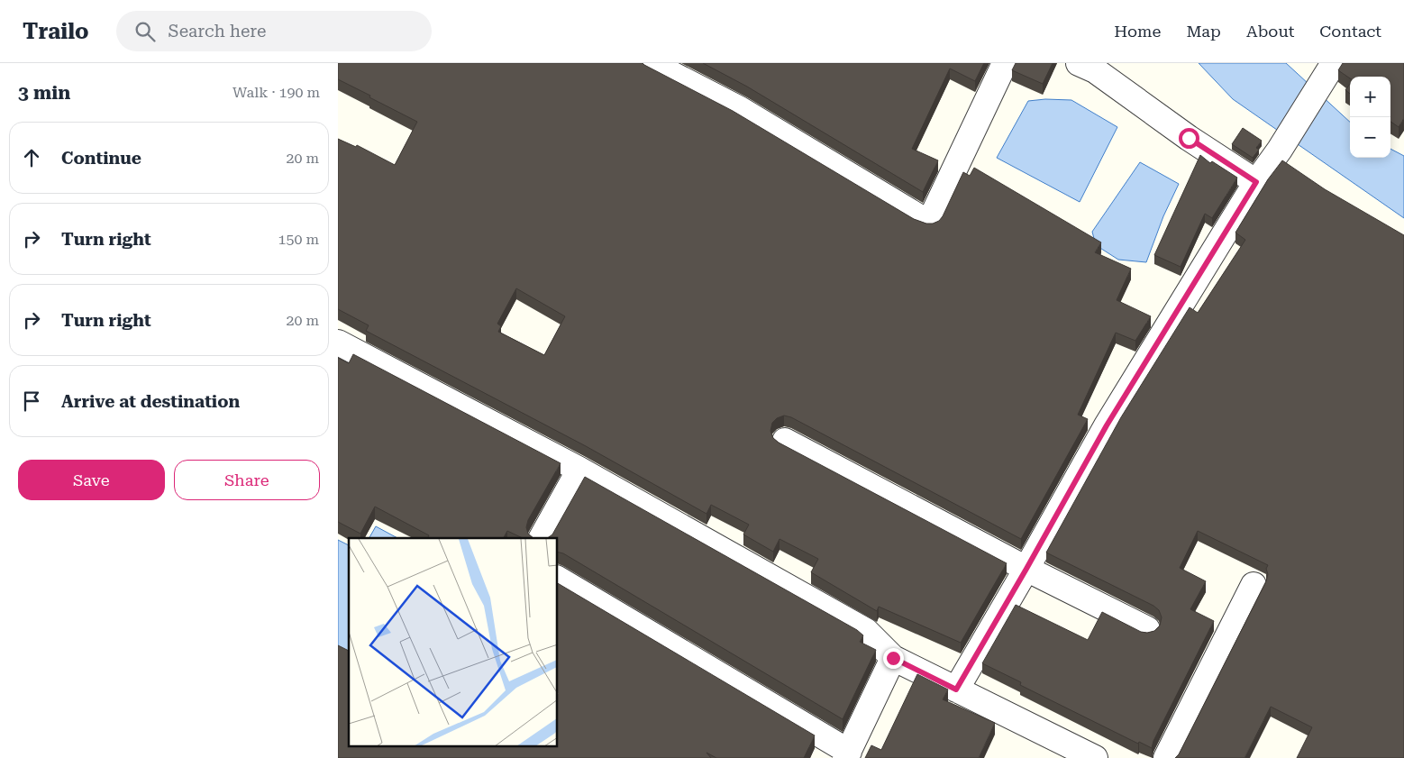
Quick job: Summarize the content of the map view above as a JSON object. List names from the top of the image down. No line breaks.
{"page":{"header":"Trailo","search":"Search here","nav":["Home","Map","About","Contact"],"heading":["3 min","Walk · 190 m"],"map_buttons":["+","−"],"list":[["Continue","20 m"],["Turn right","150 m"],["Turn right","20 m"],"Arrive at destination"],"buttons":["Save","Share"]}}
